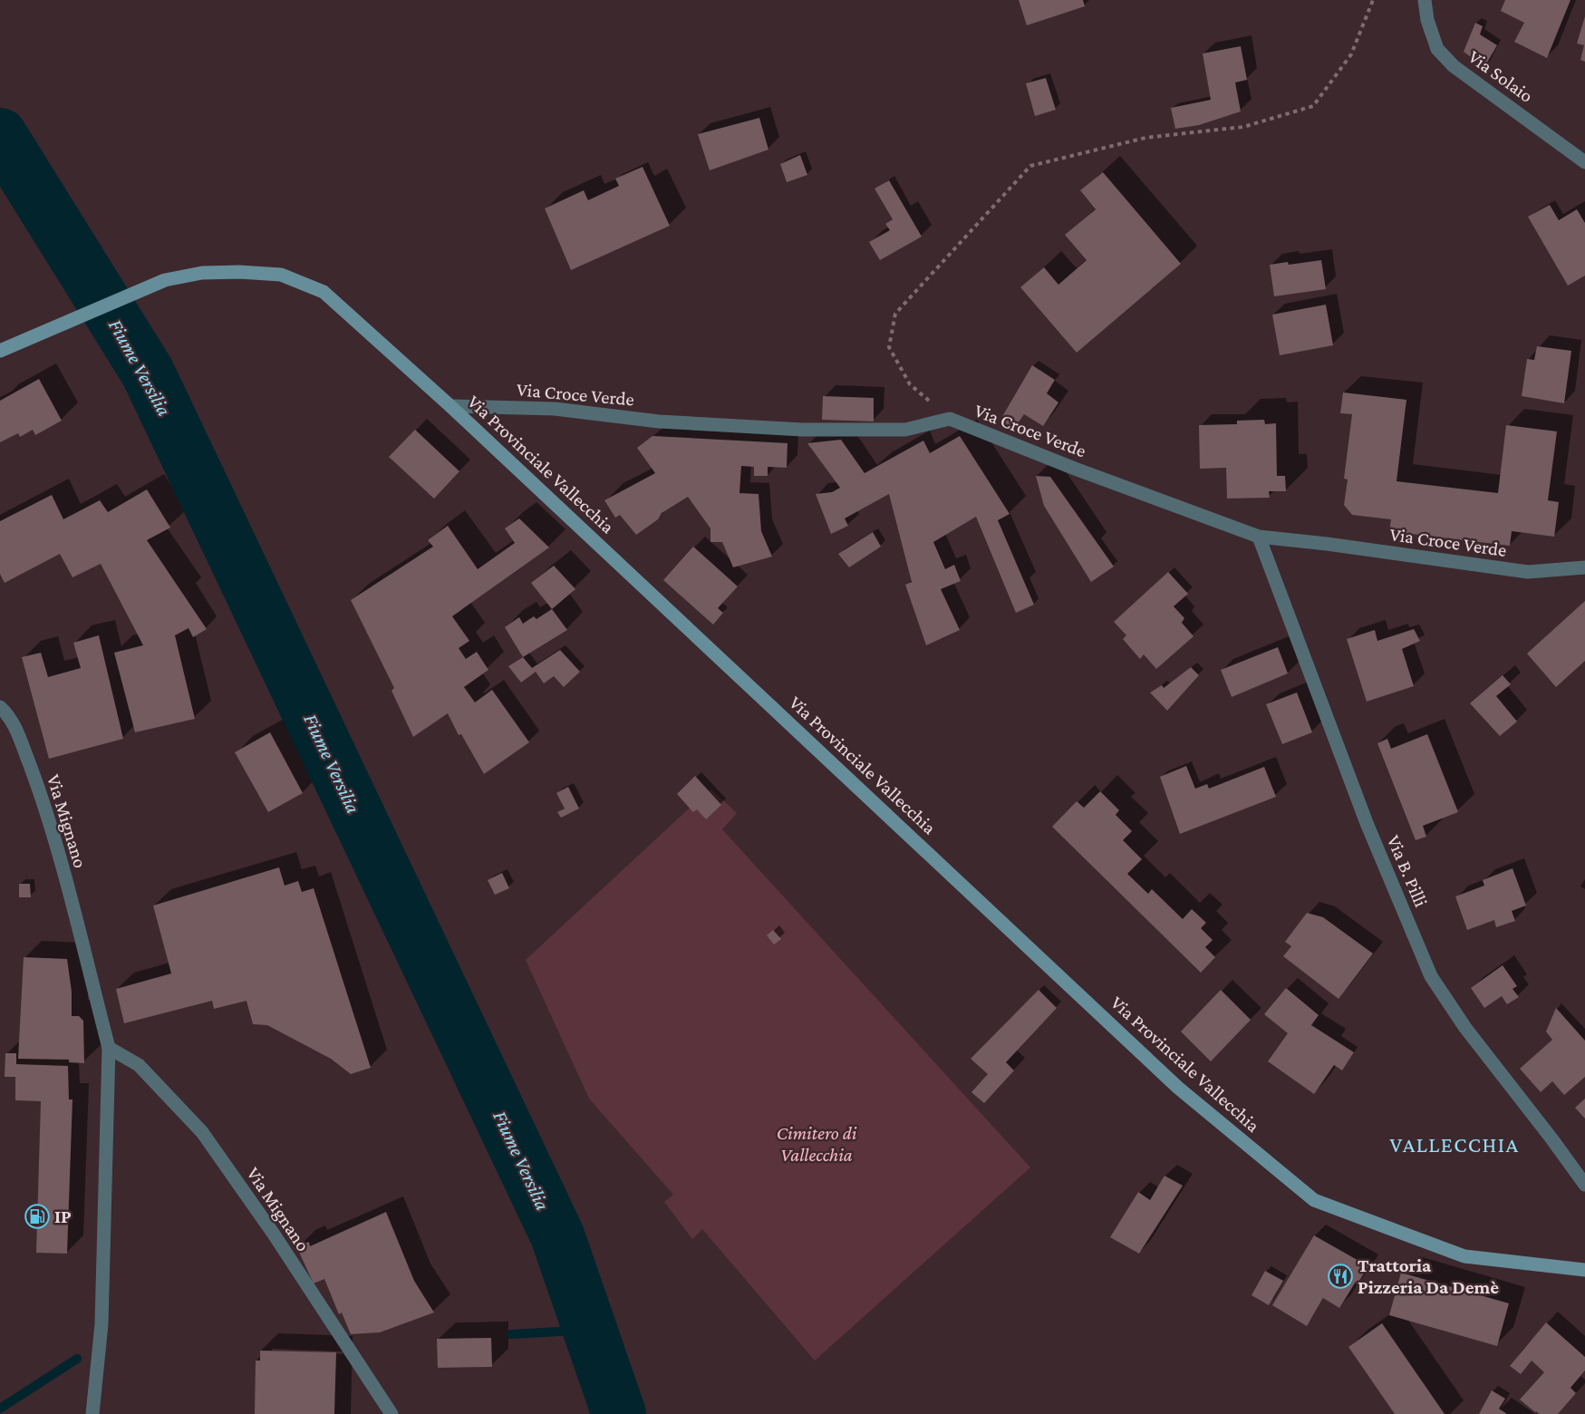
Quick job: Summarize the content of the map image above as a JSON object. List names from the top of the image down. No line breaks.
{"streets":{"main road":["Via Provinciale Vallecchia"],"street":["Via Solaio","Via Croce Verde","Via Mignano","Via B. Pilli"]},"crossings":[["Via Croce Verde","Via Provinciale Vallecchia"],["Via Croce Verde","Via B. Pilli"]],"districts":["VALLECCHIA"],"water":["Fiume Versilia"],"parks":["Cimitero di Vallecchia"],"places":{"fuel station":["IP"],"restaurant":["Trattoria Pizzeria Da Demè"]}}
